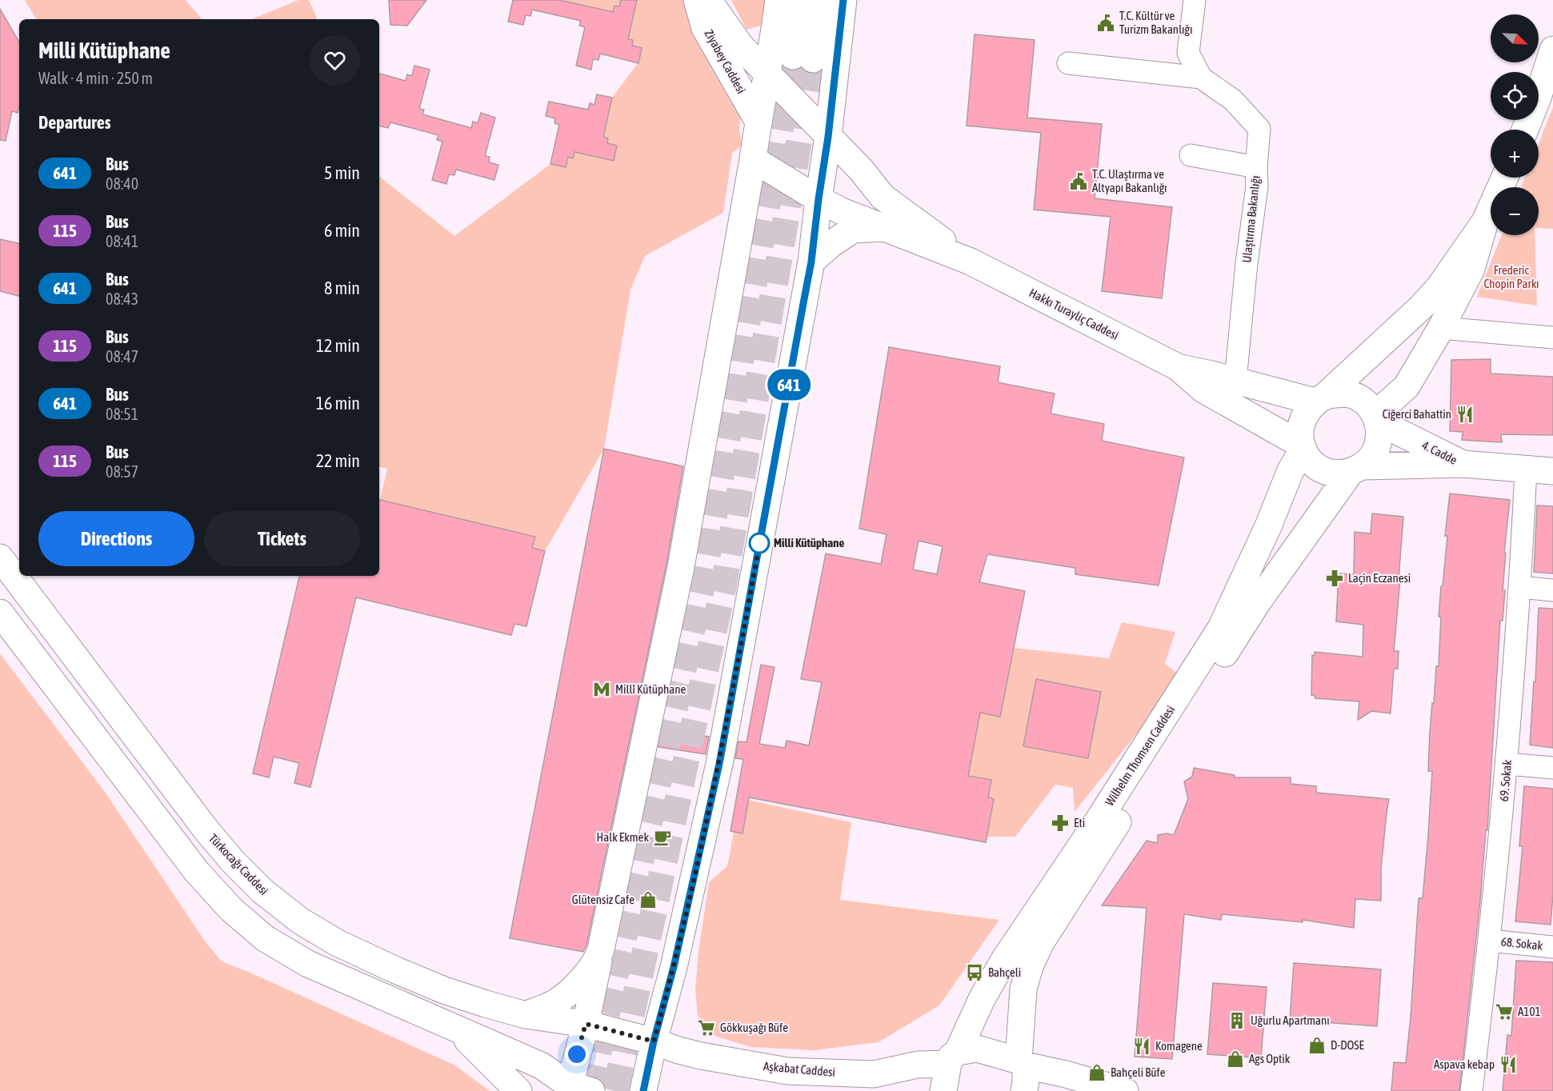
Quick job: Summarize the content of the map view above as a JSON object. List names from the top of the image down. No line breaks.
{"streets":{"main road":["Ziyabey Caddesi","Hakkı Turayliç Caddesi","4. Cadde","Wilhelm Thomsen Caddesi","Türkocağı Caddesi","Aşkabat Caddesi"],"street":["Ulaştırma Bakanlığı","69. Sokak","68. Sokak"]},"crossings":[["Ulaştırma Bakanlığı","Hakkı Turayliç Caddesi"],["Hakkı Turayliç Caddesi","4. Cadde"],["Hakkı Turayliç Caddesi","Wilhelm Thomsen Caddesi"],["4. Cadde","Wilhelm Thomsen Caddesi"],["Wilhelm Thomsen Caddesi","Aşkabat Caddesi"],["69. Sokak","68. Sokak"],["Türkocağı Caddesi","Aşkabat Caddesi"]],"parks":["Frederic Chopin Parkı"],"places":{"public building":["T.C. Kültür ve Turizm Bakanlığı","T.C. Ulaştırma ve Altyapı Bakanlığı"],"restaurant":["Ciğerci Bahattin","Komagene","Aspava kebap"],"other":["Milli Kütüphane"],"pharmacy":["Laçin Eczanesi","Eti"],"metro station":["Millî Kütüphane"],"cafe":["Halk Ekmek"],"shop":["Glütensiz Cafe","D-DOSE","Ags Optik","Bahçeli Büfe"],"bus stop":["Bahçeli"],"supermarket":["A101","Gökkuşağı Büfe"],"building":["Uğurlu Apartmanı"]},"lines":["bus line 641"],"north":"bottom right","page":{"on_map":"641","map_buttons":["+","−"],"heading":[["Milli Kütüphane","Walk · 4 min · 250 m"],"Departures"],"list":[{"mark":"641","name":"Bus","note":"08:40","value":"5 min"},{"mark":"115","name":"Bus","note":"08:41","value":"6 min"},{"mark":"641","name":"Bus","note":"08:43","value":"8 min"},{"mark":"115","name":"Bus","note":"08:47","value":"12 min"},{"mark":"641","name":"Bus","note":"08:51","value":"16 min"},{"mark":"115","name":"Bus","note":"08:57","value":"22 min"}],"buttons":["Directions","Tickets"]}}
